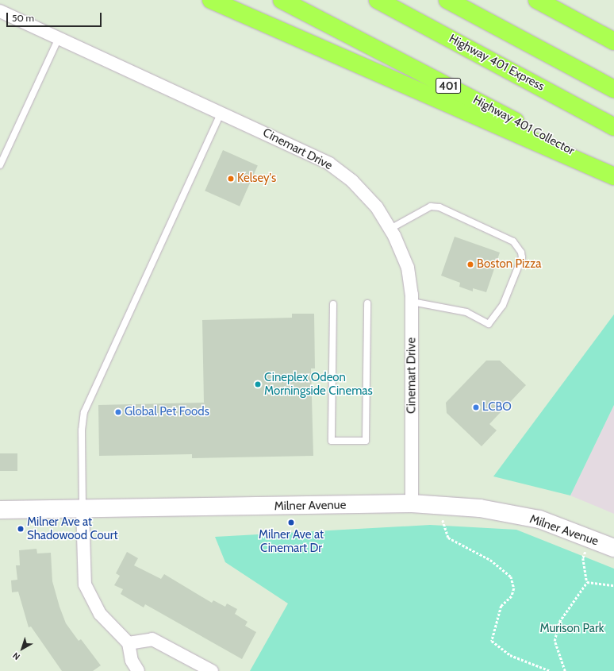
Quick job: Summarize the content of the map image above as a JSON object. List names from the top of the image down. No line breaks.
{"streets":{"highway":["Highway 401 Express","401","Highway 401 Collector"],"main road":["Milner Avenue"],"street":["Cinemart Drive"]},"crossings":[["Cinemart Drive","Milner Avenue"]],"parks":["Murison Park"],"places":["Kelsey's","Boston Pizza","Cineplex Odeon Morningside Cinemas","LCBO","Global Pet Foods","Milner Ave at Cinemart Dr","Milner Ave at Shadowood Court"],"scale_bar":"50 m","north":"bottom left"}
